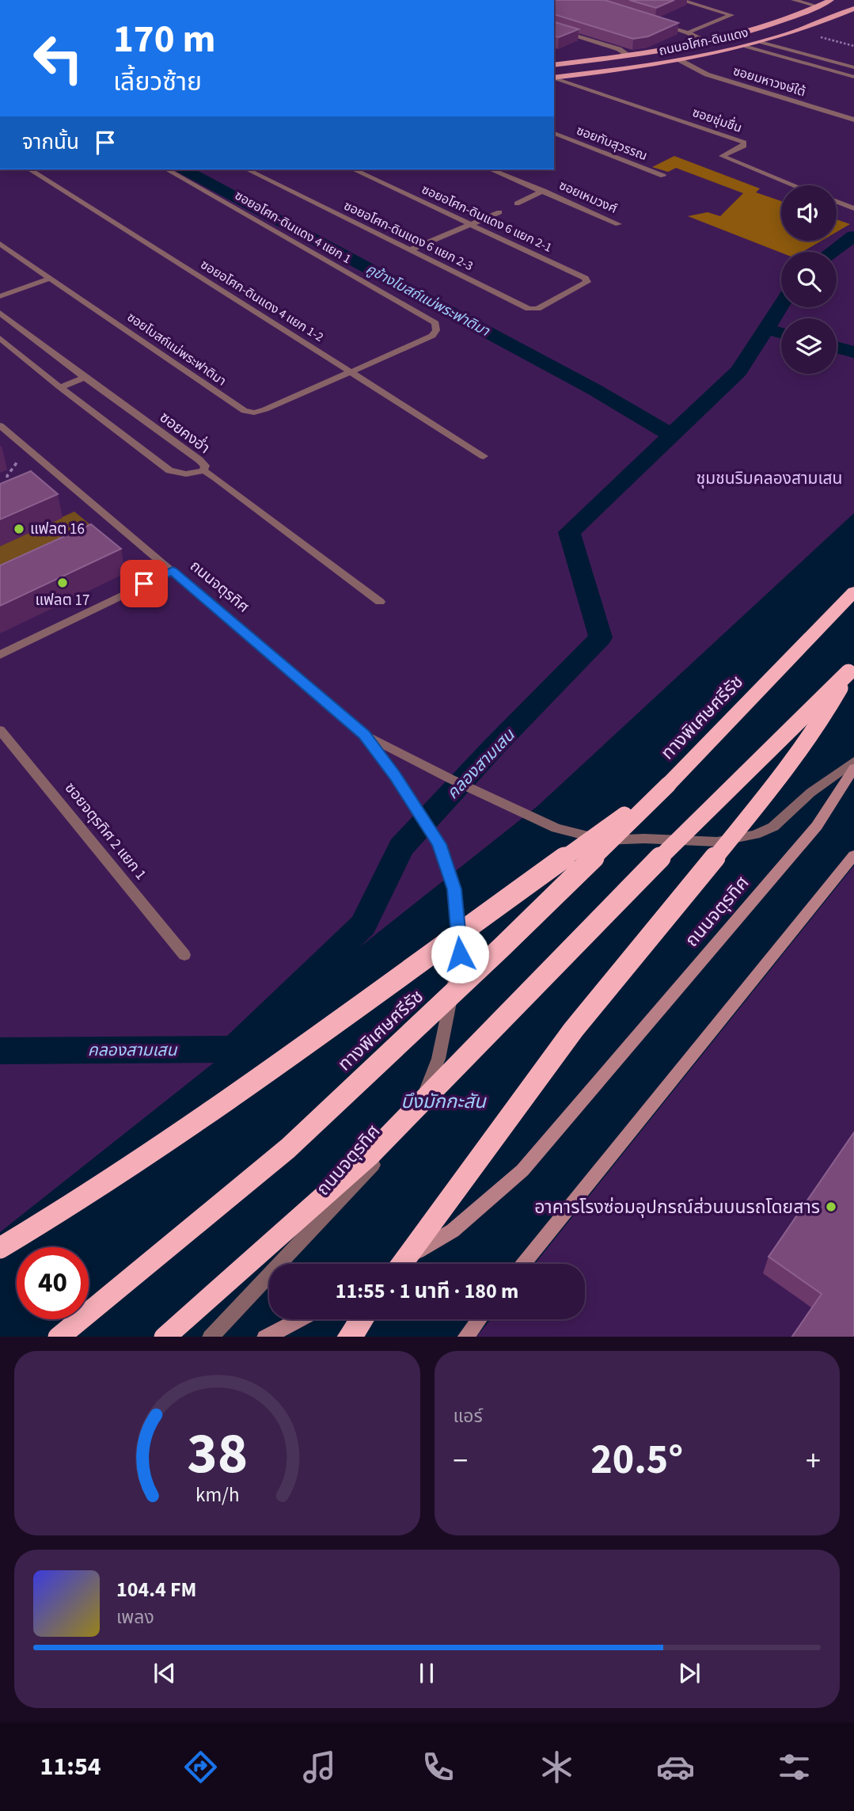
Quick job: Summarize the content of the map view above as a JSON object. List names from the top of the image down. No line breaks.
{"streets":{"highway":["ทางพิเศษศรีรัช"],"main road":["ถนนอโศก-ดินแดง","ถนนจตุรทิศ"],"street":["ซอยมหาวงษ์ใต้","ซอยชุ่มชื่น","ซอยทับสุวรรณ","ซอยเหมวงศ์","ซอยอโศก-ดินแดง 6 แยก 2-1","ซอยอโศก-ดินแดง 4 แยก 1","ซอยอโศก-ดินแดง 6 แยก 2-3","ซอยอโศก-ดินแดง 4 แยก 1-2","ซอยโบสถ์แม่พระฟาติมา","ซอยคงอ่ำ","ซอยจตุรทิศ 2 แยก 1"]},"crossings":[["ถนนอโศก-ดินแดง","ซอยมหาวงษ์ใต้"],["ซอยอโศก-ดินแดง 6 แยก 2-1","ซอยอโศก-ดินแดง 6 แยก 2-3"],["ซอยอโศก-ดินแดง 4 แยก 1","ซอยอโศก-ดินแดง 4 แยก 1-2"],["ซอยอโศก-ดินแดง 4 แยก 1","ซอยโบสถ์แม่พระฟาติมา"],["ซอยอโศก-ดินแดง 4 แยก 1-2","ซอยโบสถ์แม่พระฟาติมา"]],"districts":["ชุมชนริมคลองสามเสน"],"water":["คูข้างโบสถ์แม่พระฟาติมา","คลองสามเสน","บึงมักกะสัน"],"places":["แฟลต 16","แฟลต 17","อาคารโรงซ่อมอุปกรณ์ส่วนบนรถโดยสาร"],"page":{"turn":["170 m","เลี้ยวซ้าย"],"then":"จากนั้น","limit":"40","trip":"11:55 · 1 นาที · 180 m","tile":"แอร์","heat":["−","20.5°","+"],"song":["104.4 FM","เพลง"],"tabs":"11:54","gauge":["38","km/h"]}}
